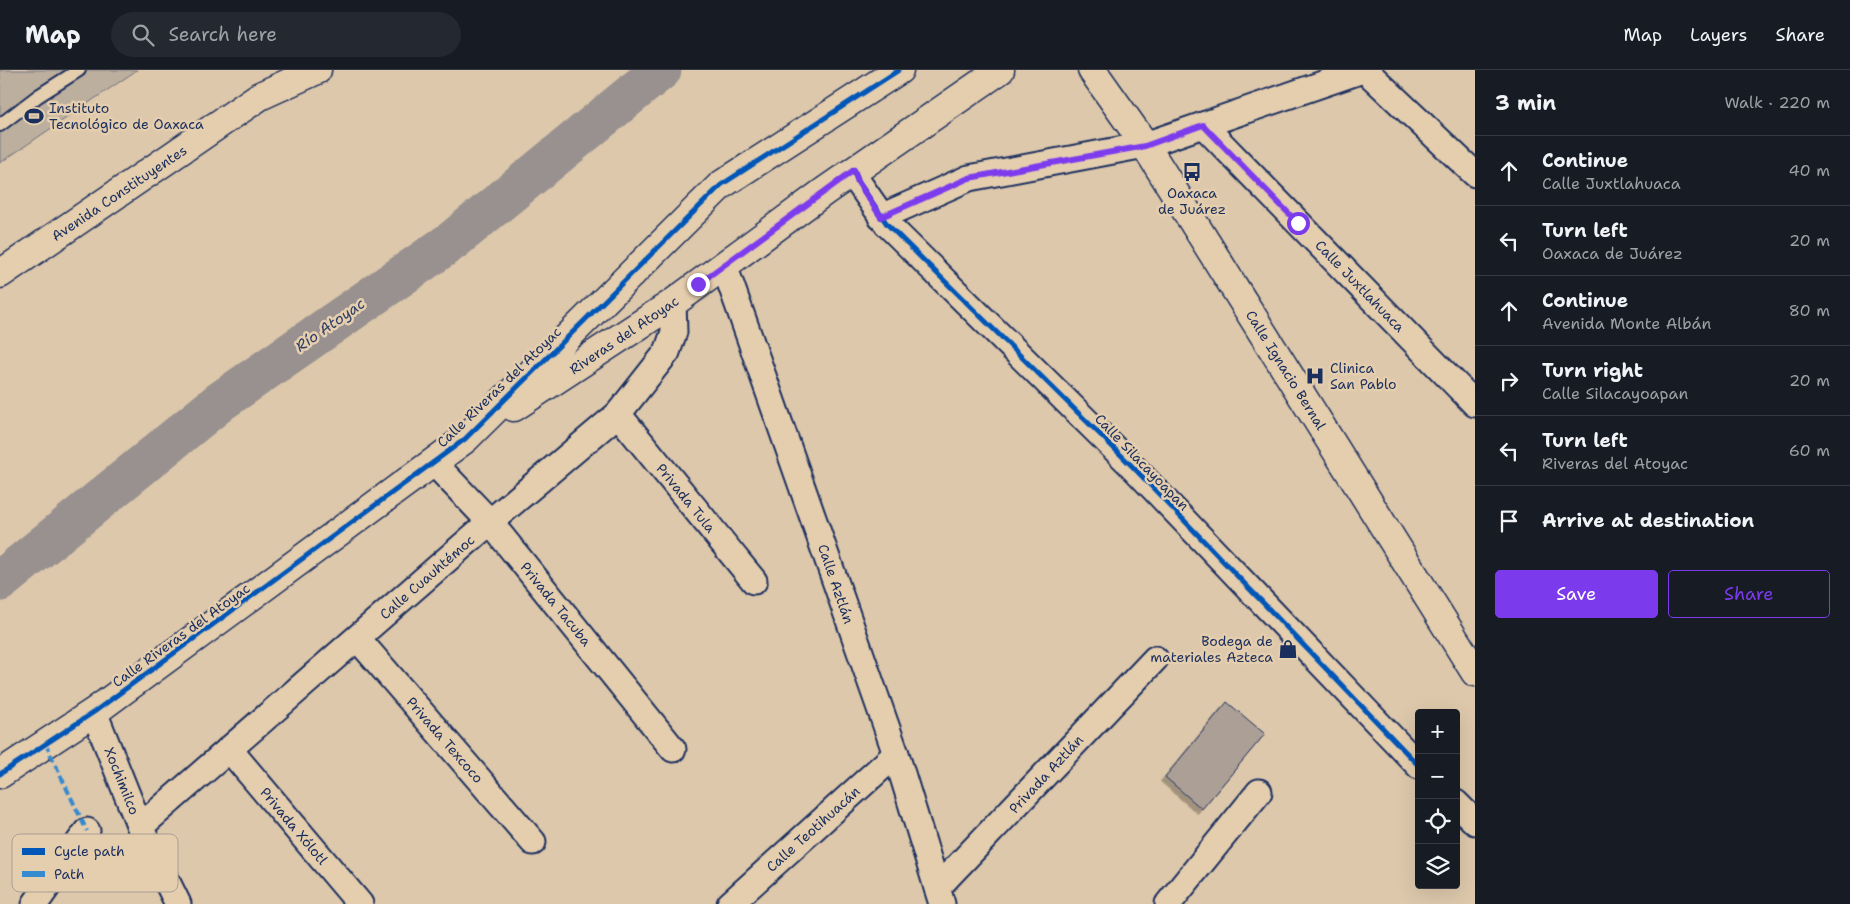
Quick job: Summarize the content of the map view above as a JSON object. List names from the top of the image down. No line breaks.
{"streets":{"street":["Avenida Constituyentes","Calle Juxtlahuaca","Riveras del Atoyac","Calle Ignacio Bernal","Calle Riveras del Atoyac","Calle Silacayoapan","Privada Tula","Calle Cuauhtémoc","Calle Aztlán","Privada Tacuba","Privada Texcoco","Privada Aztlán","Xochimilco","Privada Xólotl","Calle Teotihuacán"]},"crossings":[["Riveras del Atoyac","Calle Riveras del Atoyac"],["Riveras del Atoyac","Calle Silacayoapan"],["Riveras del Atoyac","Calle Cuauhtémoc"],["Riveras del Atoyac","Calle Aztlán"],["Calle Riveras del Atoyac","Privada Tacuba"],["Calle Riveras del Atoyac","Xochimilco"],["Privada Tula","Calle Cuauhtémoc"],["Calle Cuauhtémoc","Privada Tacuba"],["Calle Cuauhtémoc","Privada Texcoco"],["Calle Cuauhtémoc","Xochimilco"],["Calle Cuauhtémoc","Privada Xólotl"],["Calle Aztlán","Privada Aztlán"],["Calle Aztlán","Calle Teotihuacán"]],"water":["Río Atoyac"],"places":{"sports":["Instituto Tecnológico de Oaxaca"],"bus stop":["Oaxaca de Juárez"],"hospital":["Clinica San Pablo"],"shop":["Bodega de materiales Azteca"]},"legend":["Cycle path","Path"],"page":{"header":"Map","search":"Search here","nav":["Map","Layers","Share"],"heading":["3 min","Walk · 220 m"],"list":[["Continue","Calle Juxtlahuaca","40 m"],["Turn left","Oaxaca de Juárez","20 m"],["Continue","Avenida Monte Albán","80 m"],["Turn right","Calle Silacayoapan","20 m"],["Turn left","Riveras del Atoyac","60 m"],"Arrive at destination"],"buttons":["Save","Share"],"map_buttons":["+","−"]}}
